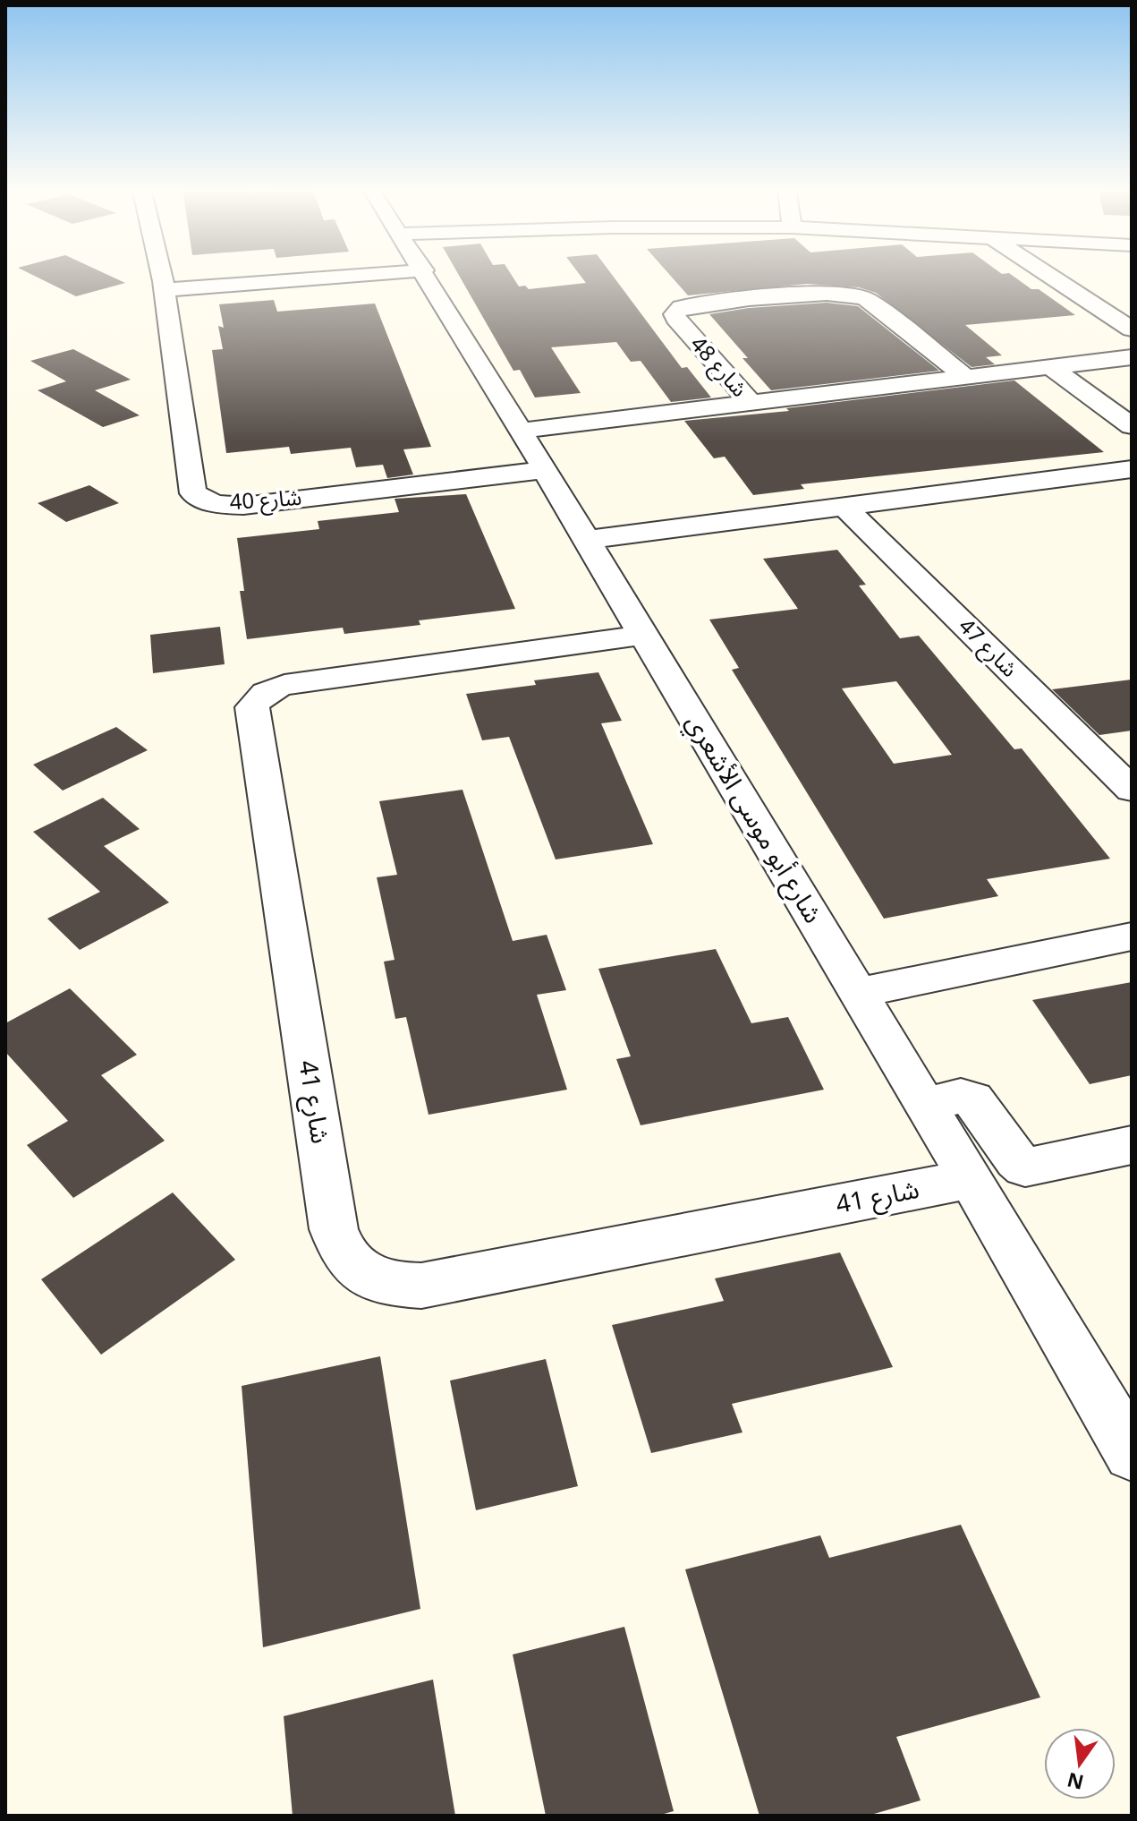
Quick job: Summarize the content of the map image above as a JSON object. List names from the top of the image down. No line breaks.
{"streets":{"street":["شارع 48","شارع 40","شارع 47","شارع أبو موسى الأشعري","شارع 41"]},"crossings":[["شارع 48","شارع أبو موسى الأشعري"],["شارع 40","شارع أبو موسى الأشعري"],["شارع أبو موسى الأشعري","شارع 41"]],"north":"bottom"}
